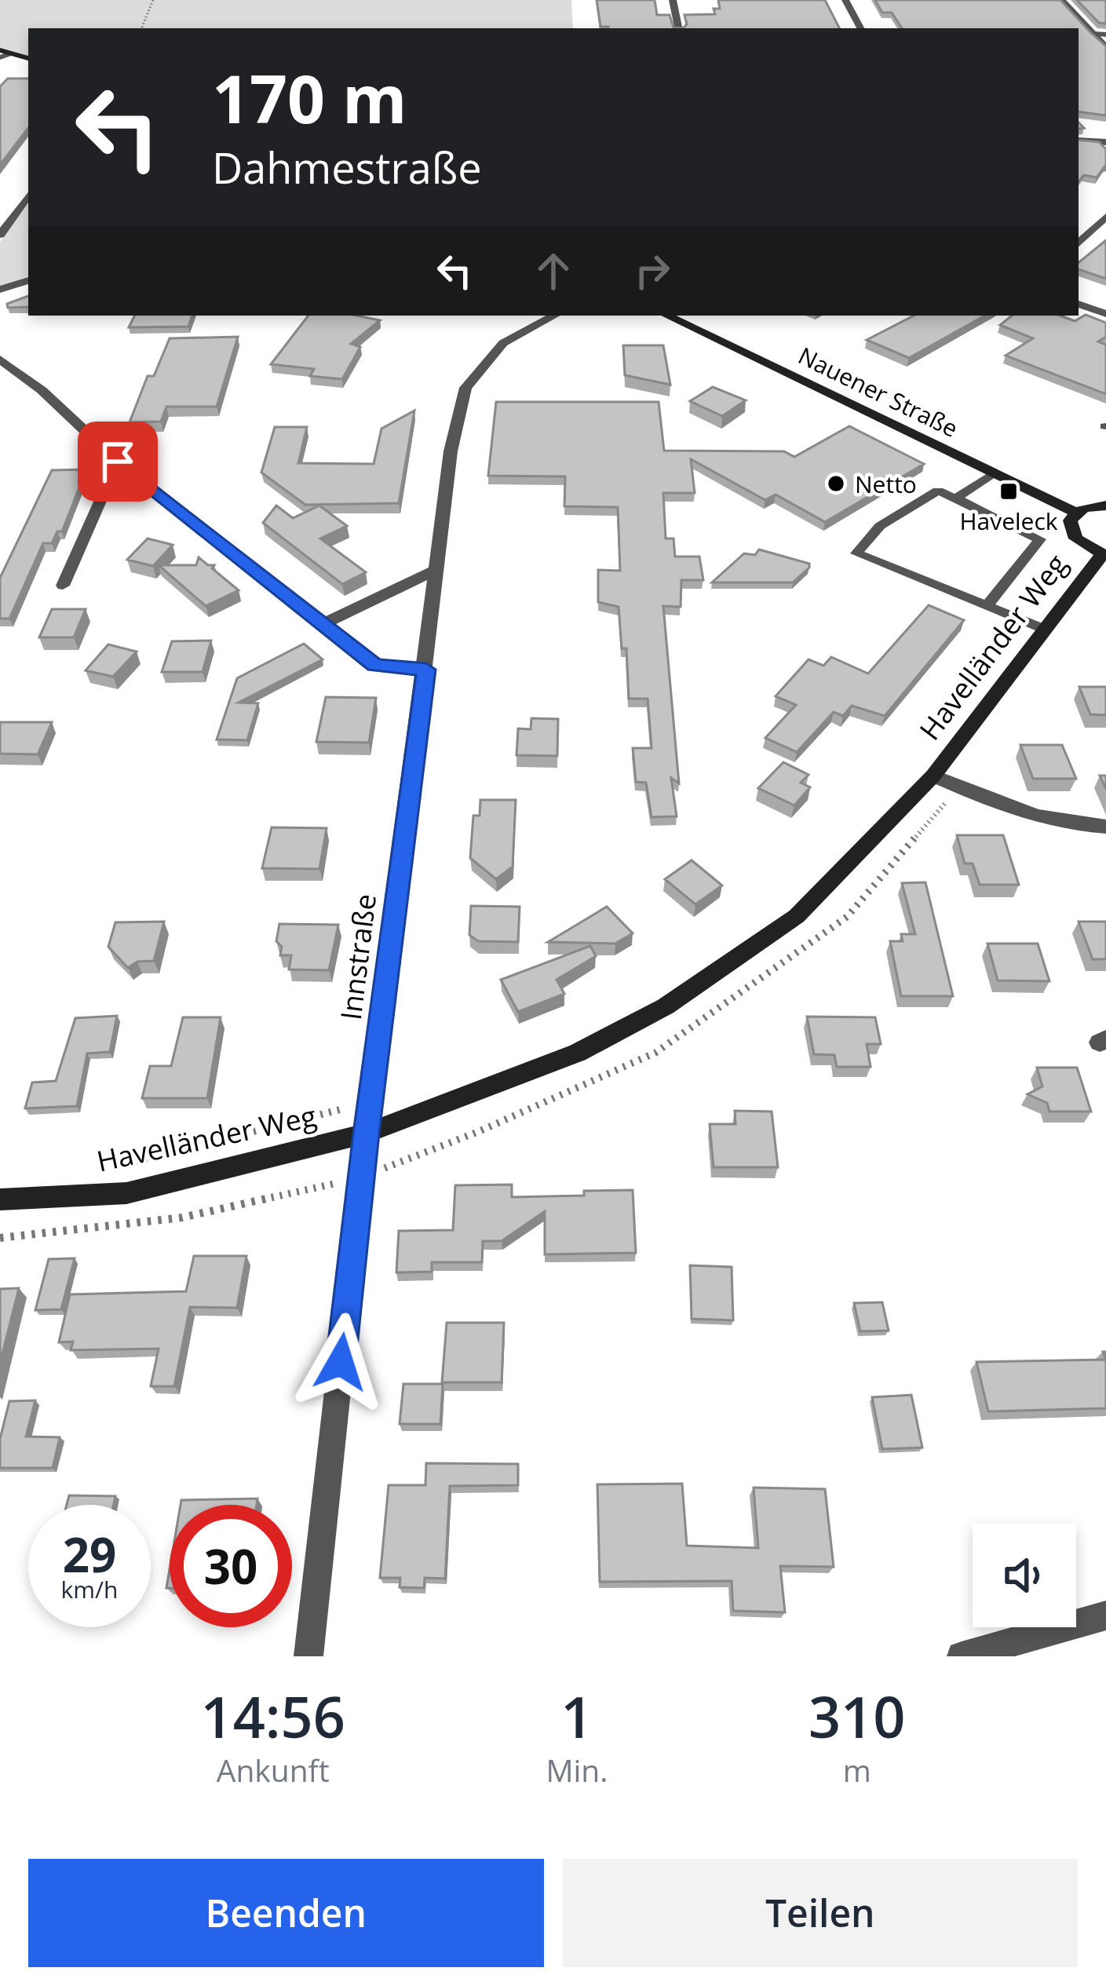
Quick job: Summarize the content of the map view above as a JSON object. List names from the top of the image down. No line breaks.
{"streets":{"street":["Nauener Straße","Havelländer Weg","Innstraße"]},"crossings":[["Havelländer Weg","Innstraße"]],"places":{"other":["Netto"],"transit":["Haveleck"]},"page":{"turn":["170 m","Dahmestraße"],"speed":"29 km/h","limit":"30","eta":["14:56","Ankunft","1","Min.","310","m"],"buttons":["Beenden","Teilen"]}}
